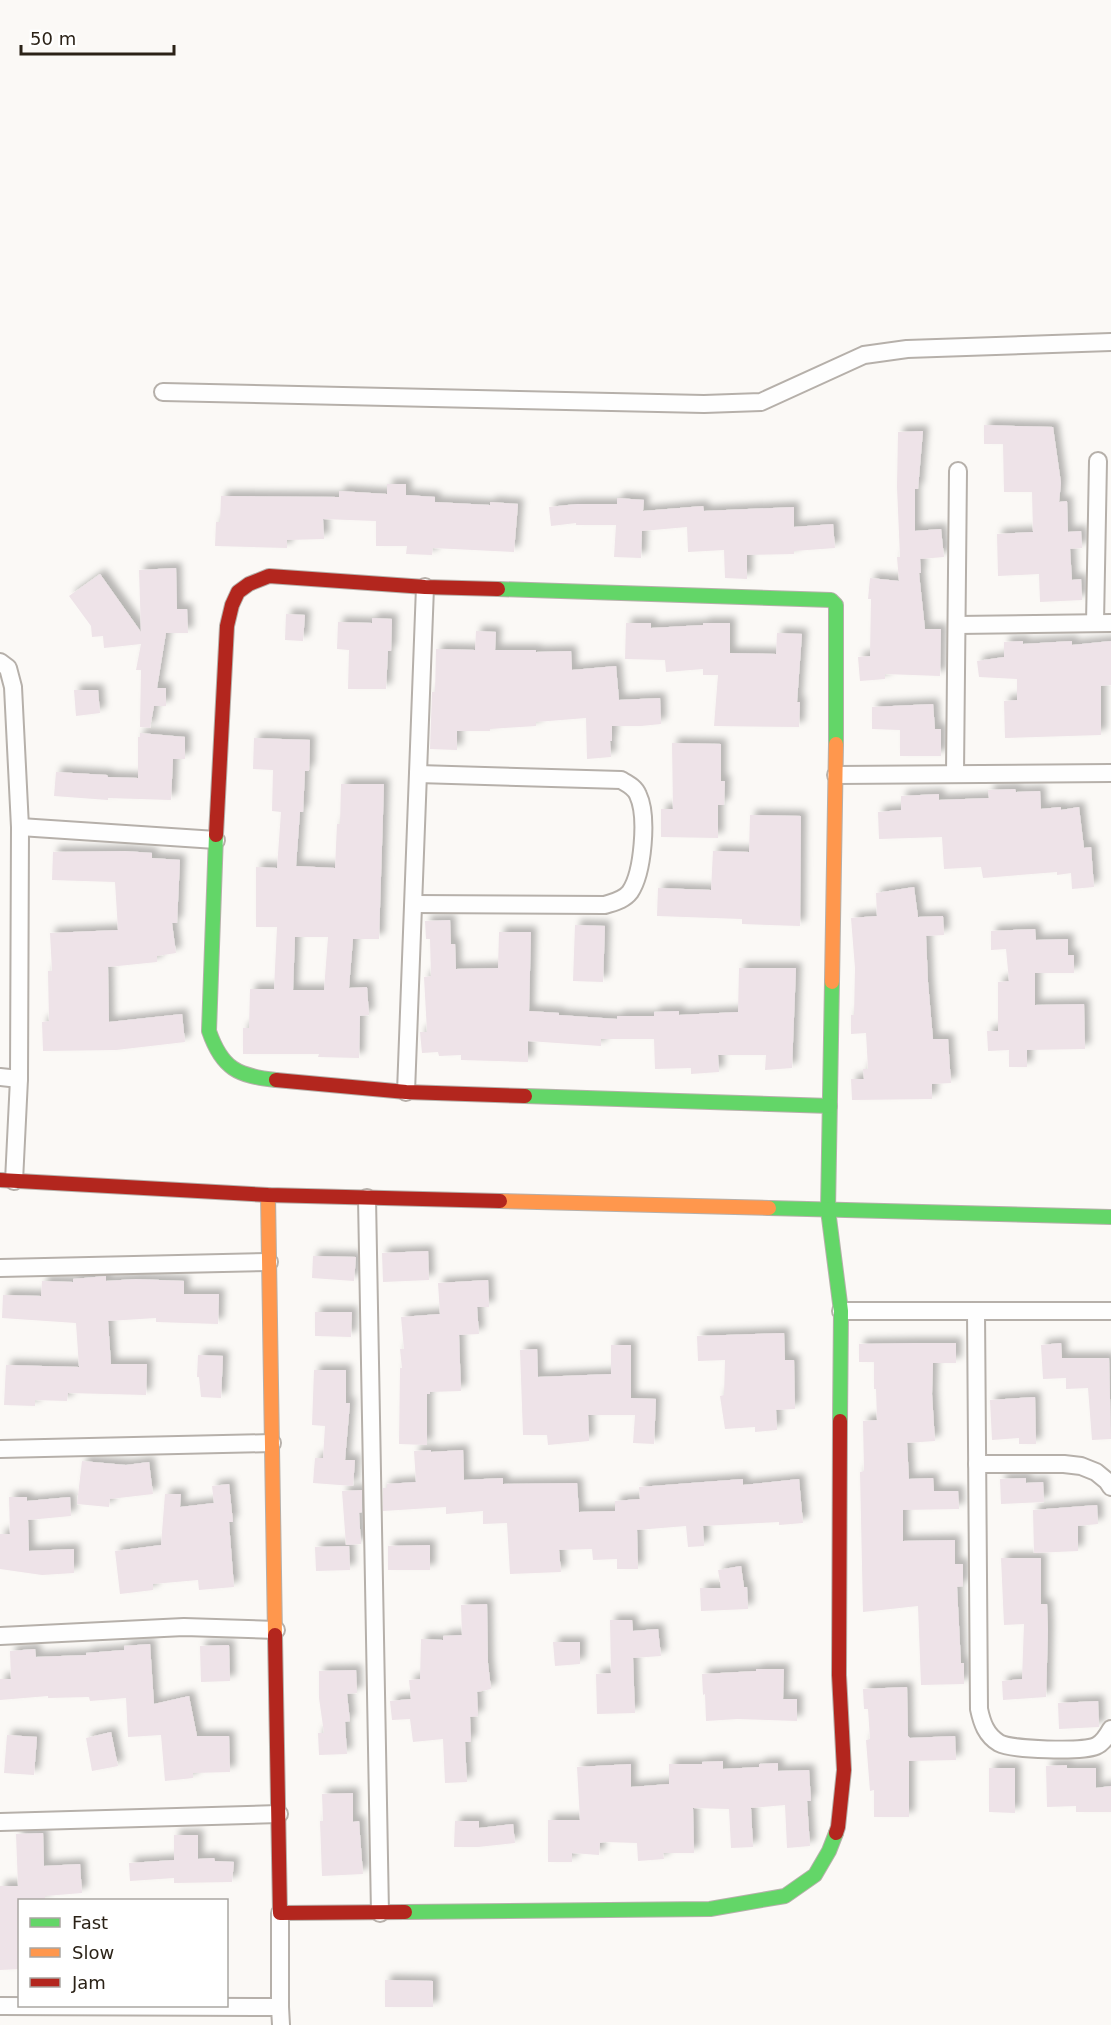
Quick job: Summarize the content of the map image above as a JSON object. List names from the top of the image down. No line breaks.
{"legend":["Fast","Slow","Jam"],"scale_bar":"50 m"}
